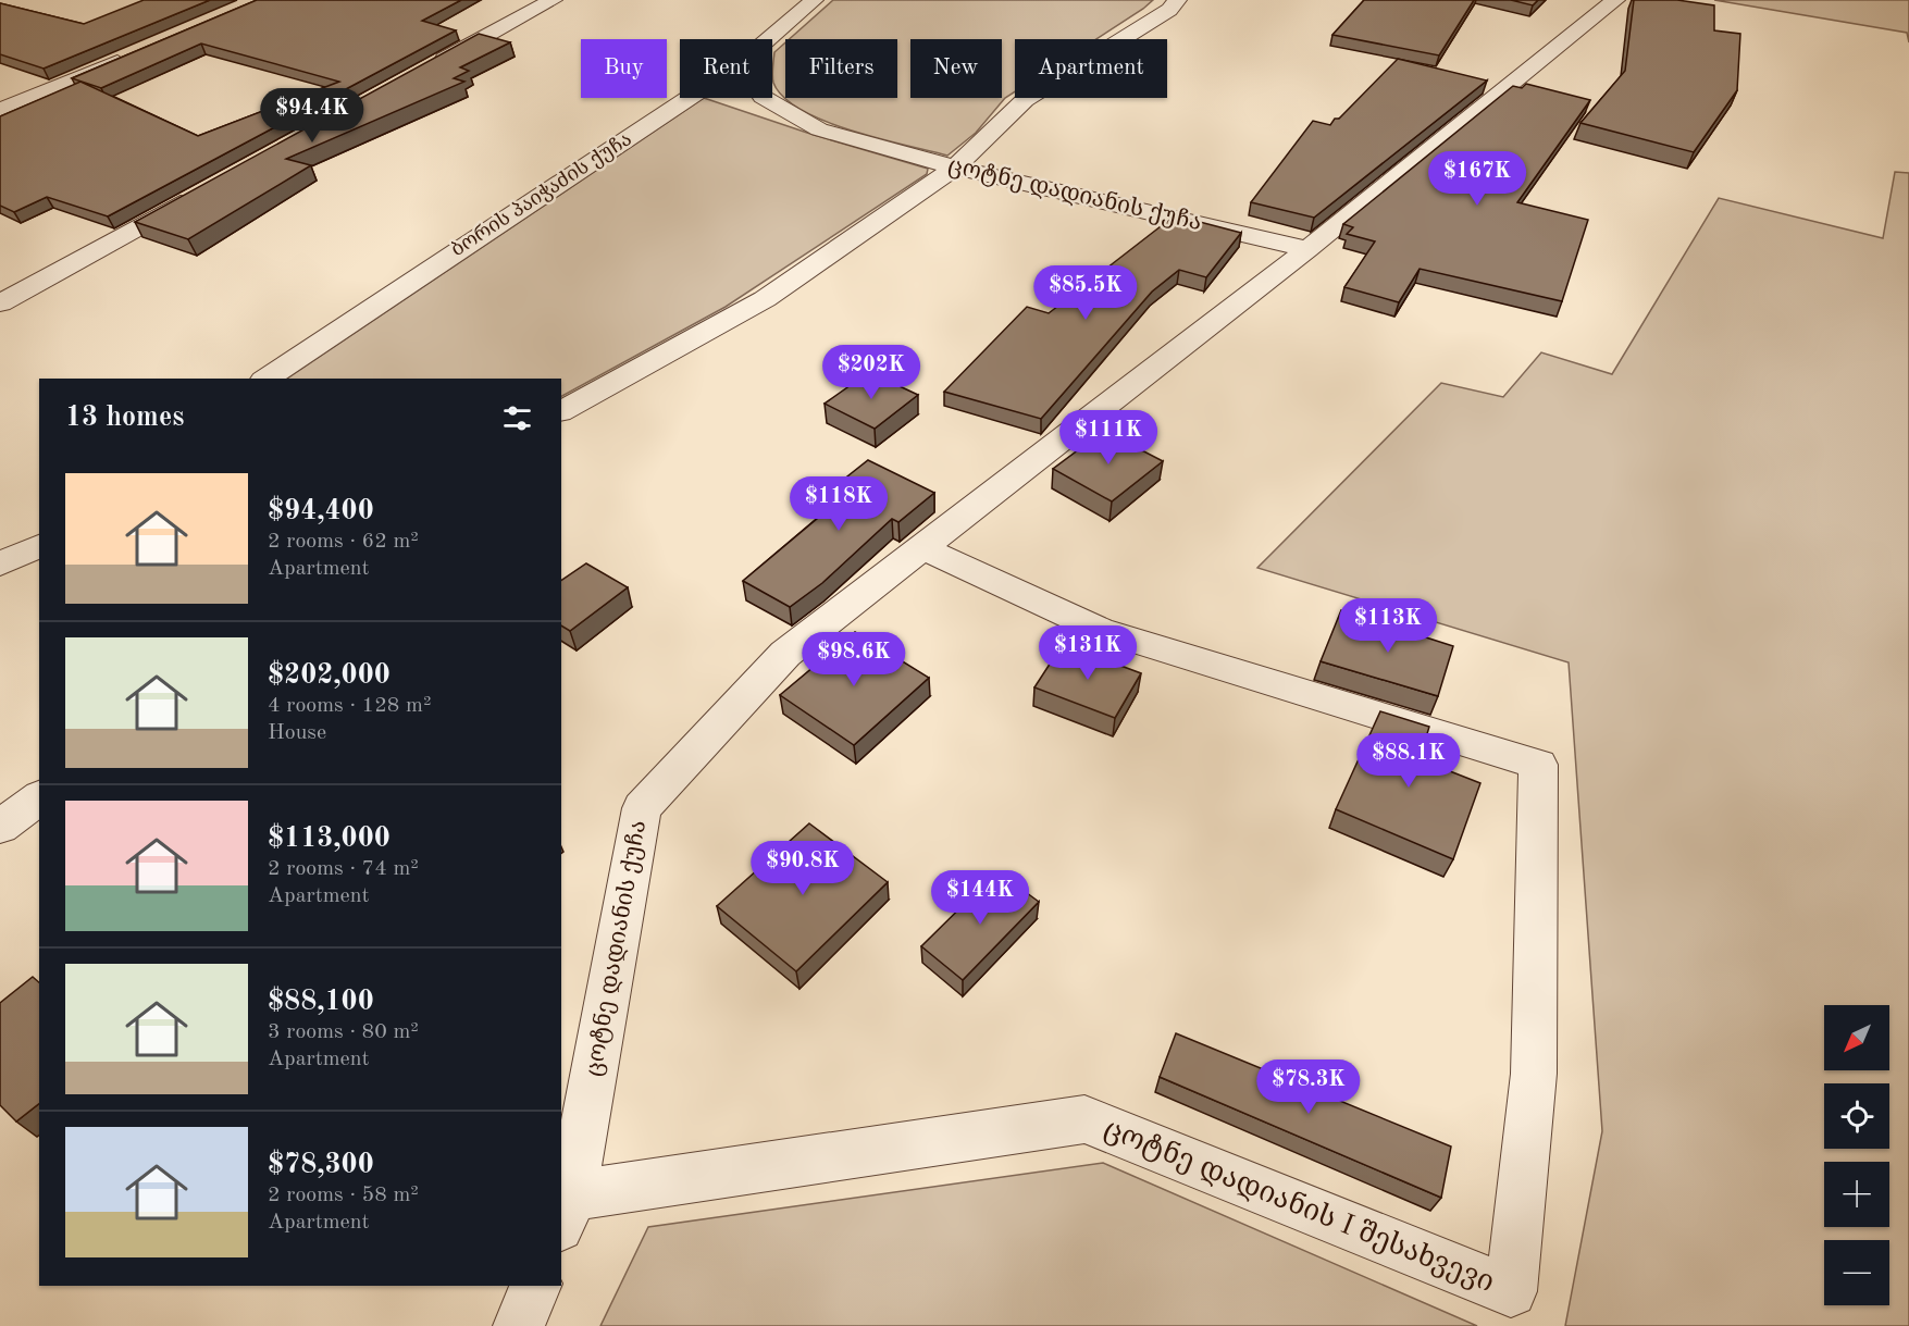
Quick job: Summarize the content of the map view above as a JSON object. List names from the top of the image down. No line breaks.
{"streets":{"street":["ბორის პაიჭაძის ქუჩა","ცოტნე დადიანის ქუჩა","ცოტნე დადიანის I შესახვევი"]},"crossings":[["ცოტნე დადიანის ქუჩა","ცოტნე დადიანის I შესახვევი"]],"north":"bottom left","page":{"chip":["Buy","Rent","Filters","New","Apartment"],"price":["$94.4K","$167K","$85.5K","$202K","$111K","$118K","$113K","$131K","$98.6K","$88.1K","$90.8K","$144K","$78.3K"],"heading":"13 homes","list":[{"name":"$94,400","note":"2 rooms · 62 m² · Apartment"},{"name":"$202,000","note":"4 rooms · 128 m² · House"},{"name":"$113,000","note":"2 rooms · 74 m² · Apartment"},{"name":"$88,100","note":"3 rooms · 80 m² · Apartment"},{"name":"$78,300","note":"2 rooms · 58 m² · Apartment"}],"map_buttons":["+","−"]}}
